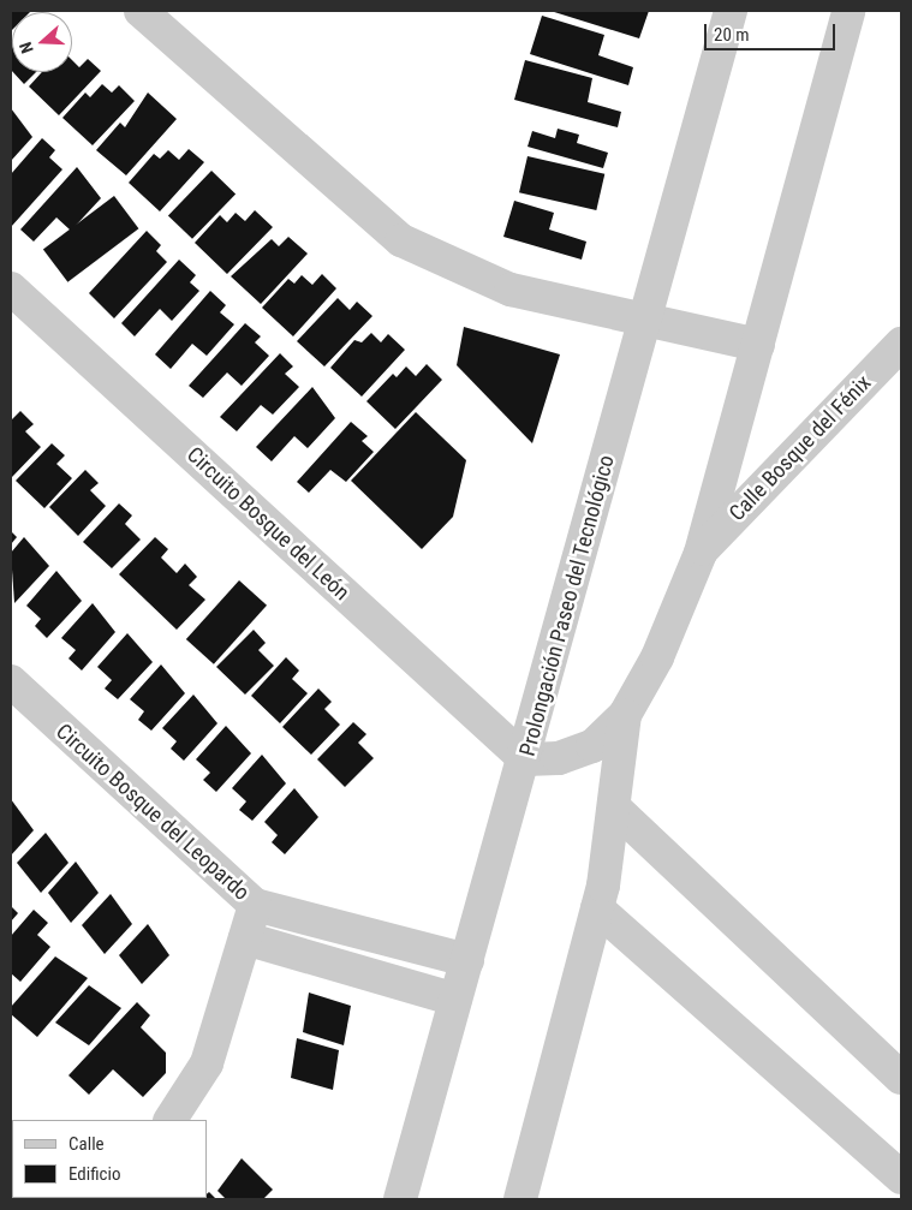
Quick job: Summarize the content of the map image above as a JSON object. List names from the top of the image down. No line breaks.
{"streets":{"street":["Calle Bosque del Fénix","Circuito Bosque del León","Prolongación Paseo del Tecnológico","Circuito Bosque del Leopardo"]},"crossings":[["Circuito Bosque del León","Prolongación Paseo del Tecnológico"]],"legend":["Calle","Edificio"],"scale_bar":"20 m","north":"left"}
